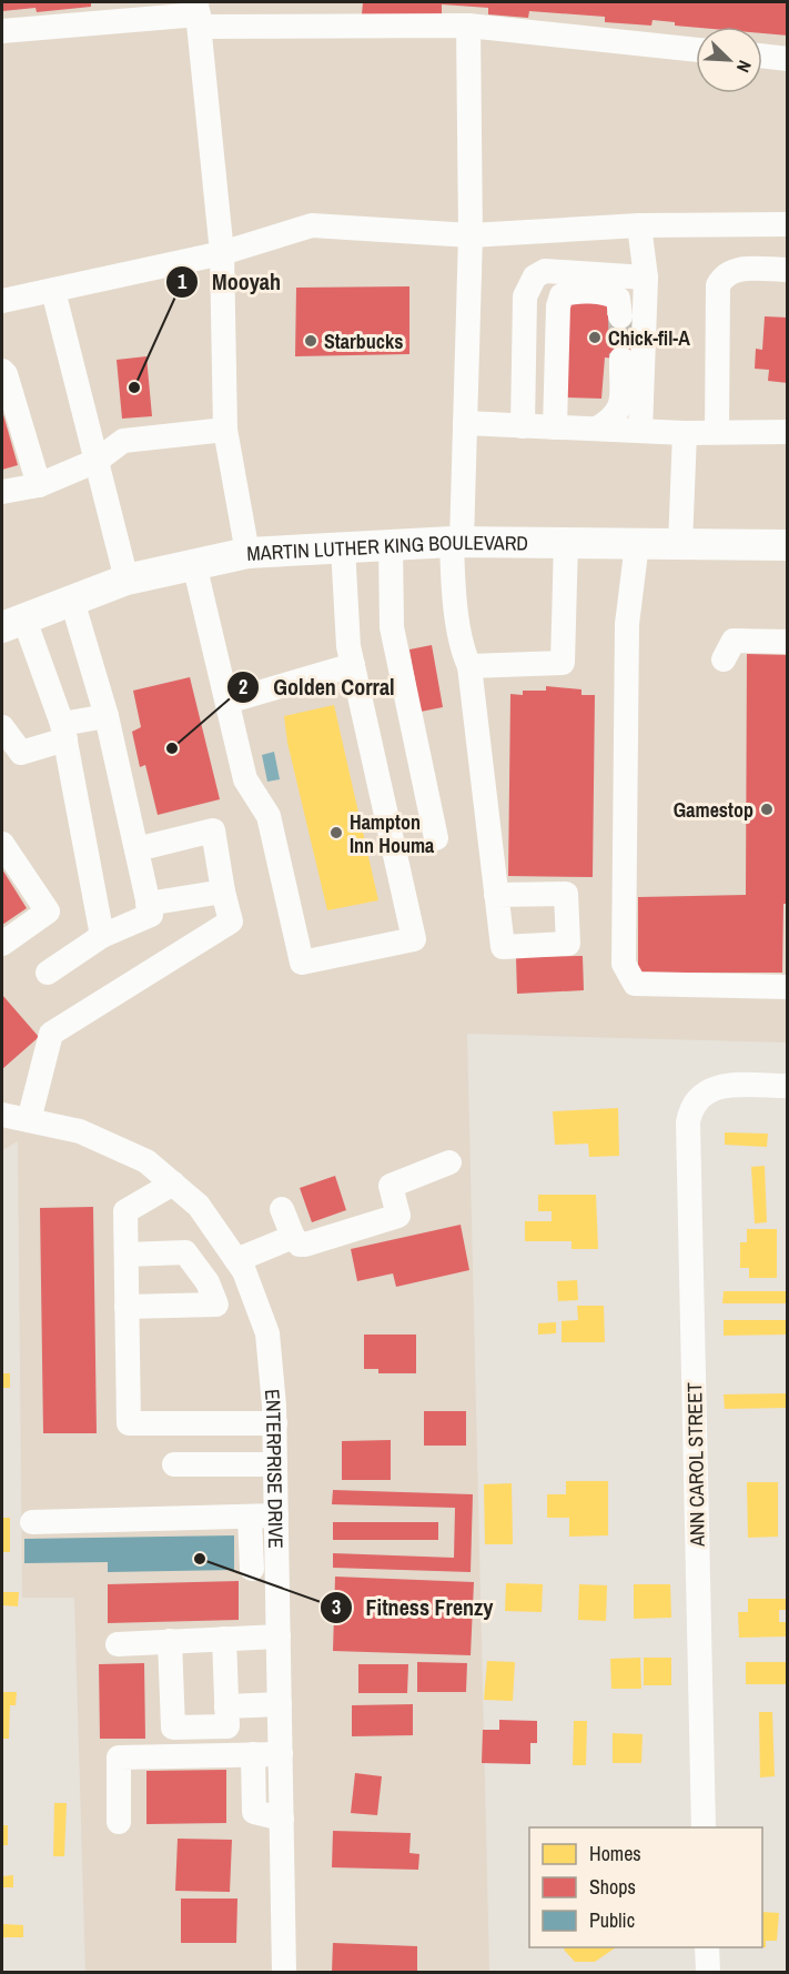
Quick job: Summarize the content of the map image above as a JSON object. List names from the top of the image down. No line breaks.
{"streets":{"main road":["MARTIN LUTHER KING BOULEVARD"],"street":["ANN CAROL STREET","ENTERPRISE DRIVE"]},"places":["Chick-fil-A","Starbucks","Mooyah","Golden Corral","Gamestop","Hampton Inn Houma","Fitness Frenzy"],"legend":["Homes","Shops","Public"],"north":"bottom right"}
